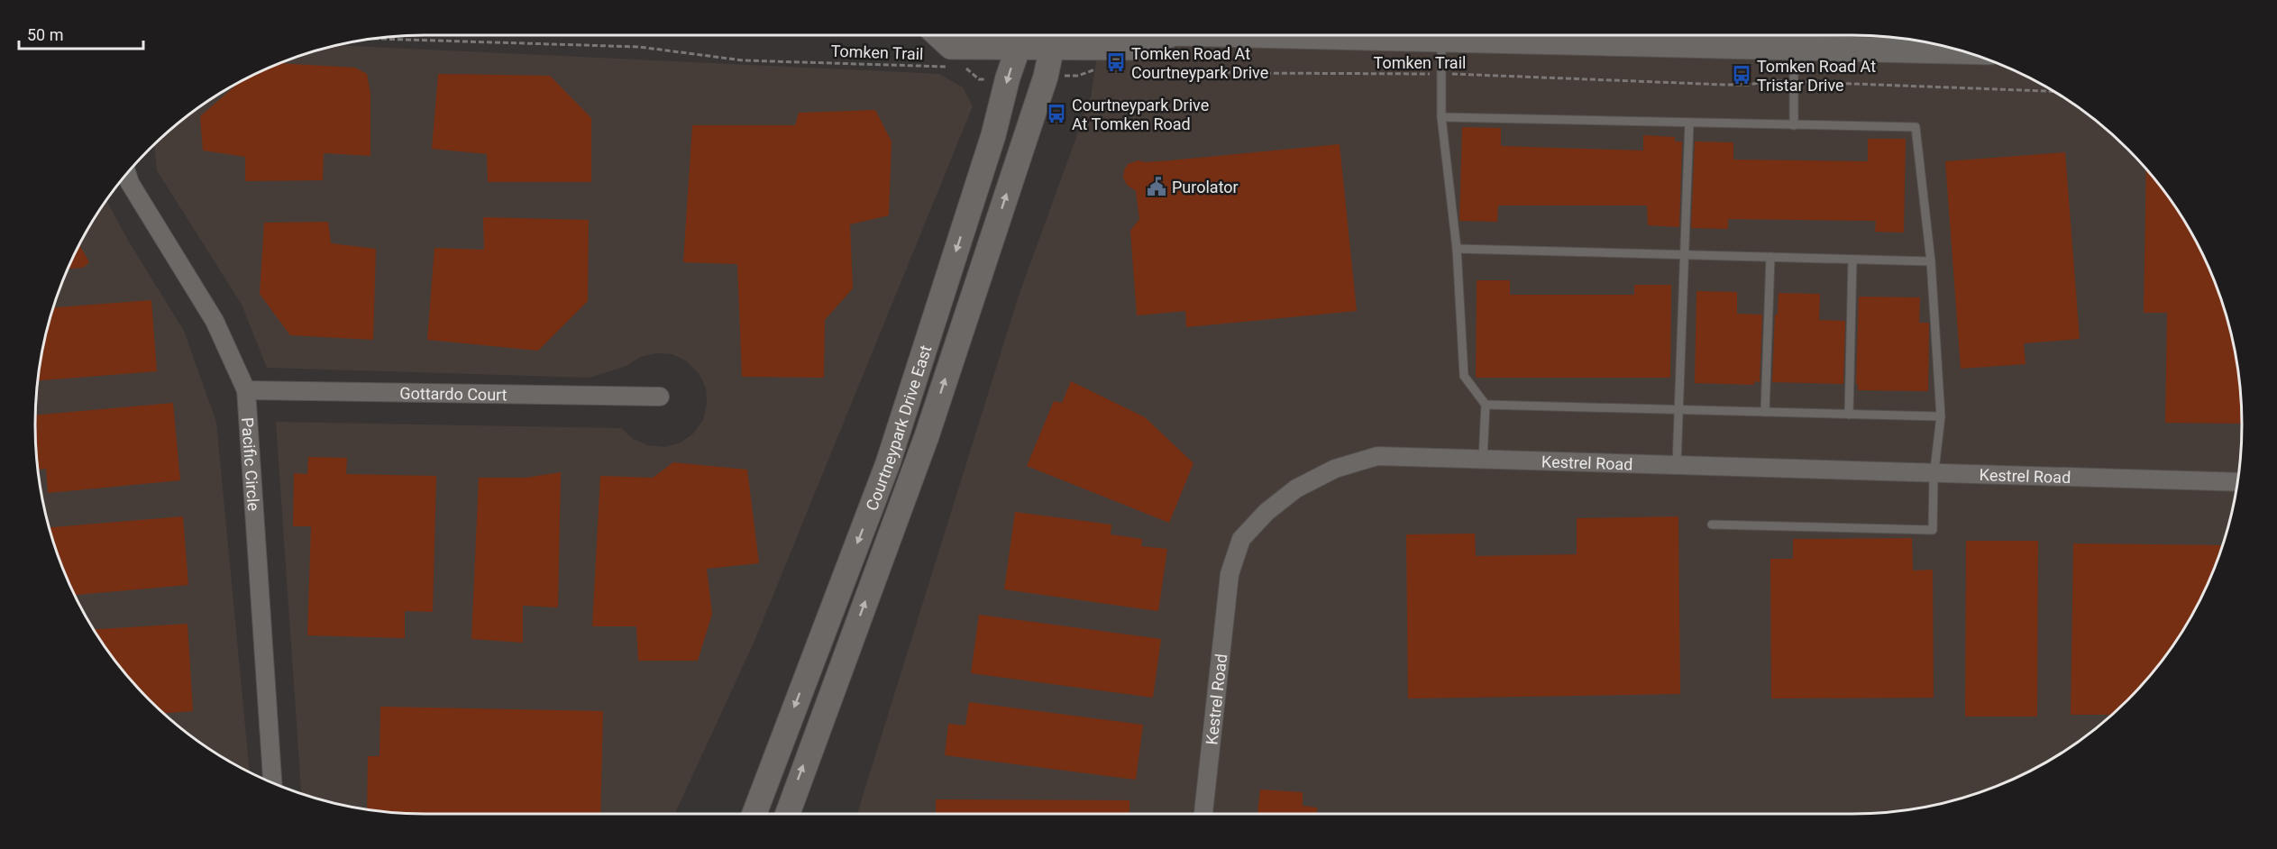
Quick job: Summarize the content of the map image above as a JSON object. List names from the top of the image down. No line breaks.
{"streets":{"main road":["Courtneypark Drive East"],"street":["Gottardo Court","Kestrel Road","Pacific Circle"],"path":["Tomken Trail"]},"crossings":[["Gottardo Court","Pacific Circle"]],"places":{"bus stop":["Tomken Road At Courtneypark Drive","Tomken Road At Tristar Drive","Courtneypark Drive At Tomken Road"],"public building":["Purolator"]},"scale_bar":"50 m"}
